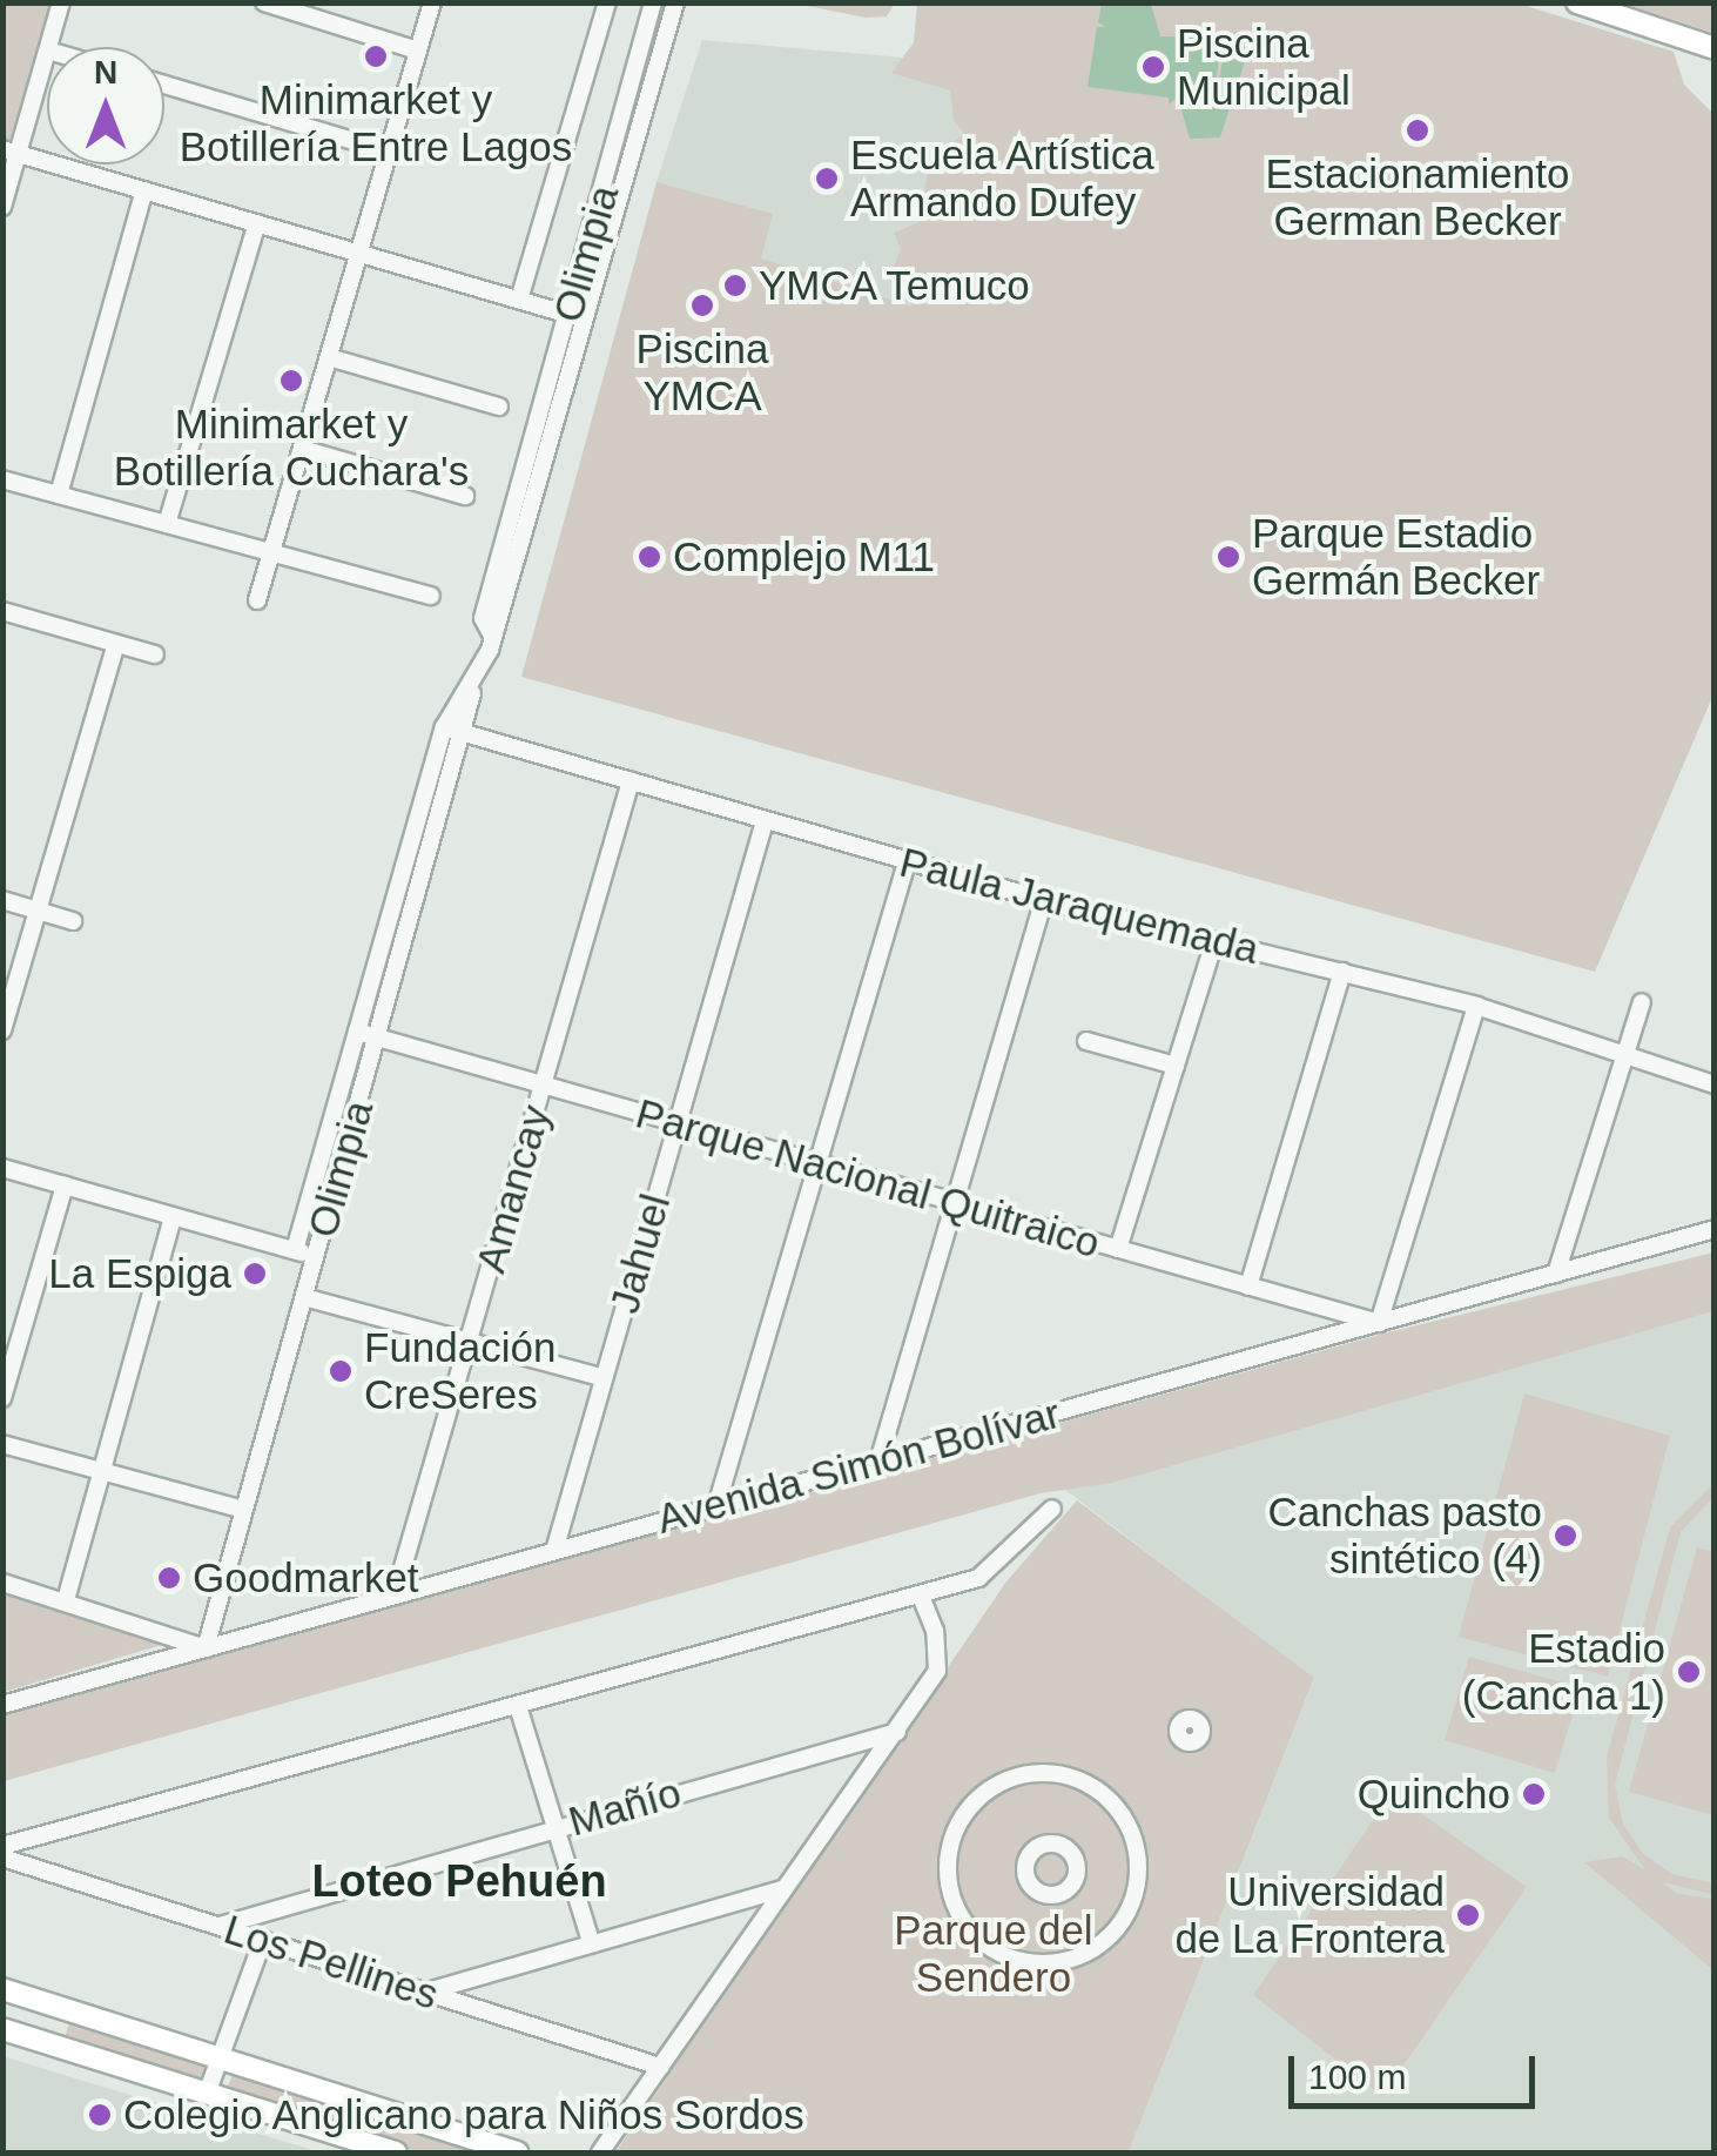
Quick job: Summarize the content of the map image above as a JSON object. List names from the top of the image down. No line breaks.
{"streets":{"street":["Olimpia","Paula Jaraquemada","Parque Nacional Quitraico","Amancay","Jahuel","Avenida Simón Bolívar","Mañío","Los Pellines"]},"crossings":[["Olimpia","Paula Jaraquemada"],["Olimpia","Parque Nacional Quitraico"],["Olimpia","Avenida Simón Bolívar"],["Paula Jaraquemada","Amancay"],["Paula Jaraquemada","Jahuel"],["Parque Nacional Quitraico","Amancay"],["Parque Nacional Quitraico","Jahuel"],["Parque Nacional Quitraico","Avenida Simón Bolívar"],["Amancay","Avenida Simón Bolívar"],["Jahuel","Avenida Simón Bolívar"],["Mañío","Los Pellines"]],"districts":["Loteo Pehuén"],"parks":["Parque del Sendero"],"places":["Minimarket y Botillería Entre Lagos","Piscina Municipal","Estacionamiento German Becker","Escuela Artística Armando Dufey","YMCA Temuco","Piscina YMCA","Minimarket y Botillería Cuchara's","Complejo M11","Parque Estadio Germán Becker","La Espiga","Fundación CreSeres","Canchas pasto sintético (4)","Goodmarket","Estadio (Cancha 1)","Quincho","Universidad de La Frontera","Colegio Anglicano para Niños Sordos"],"scale_bar":"100 m","north":"top"}
